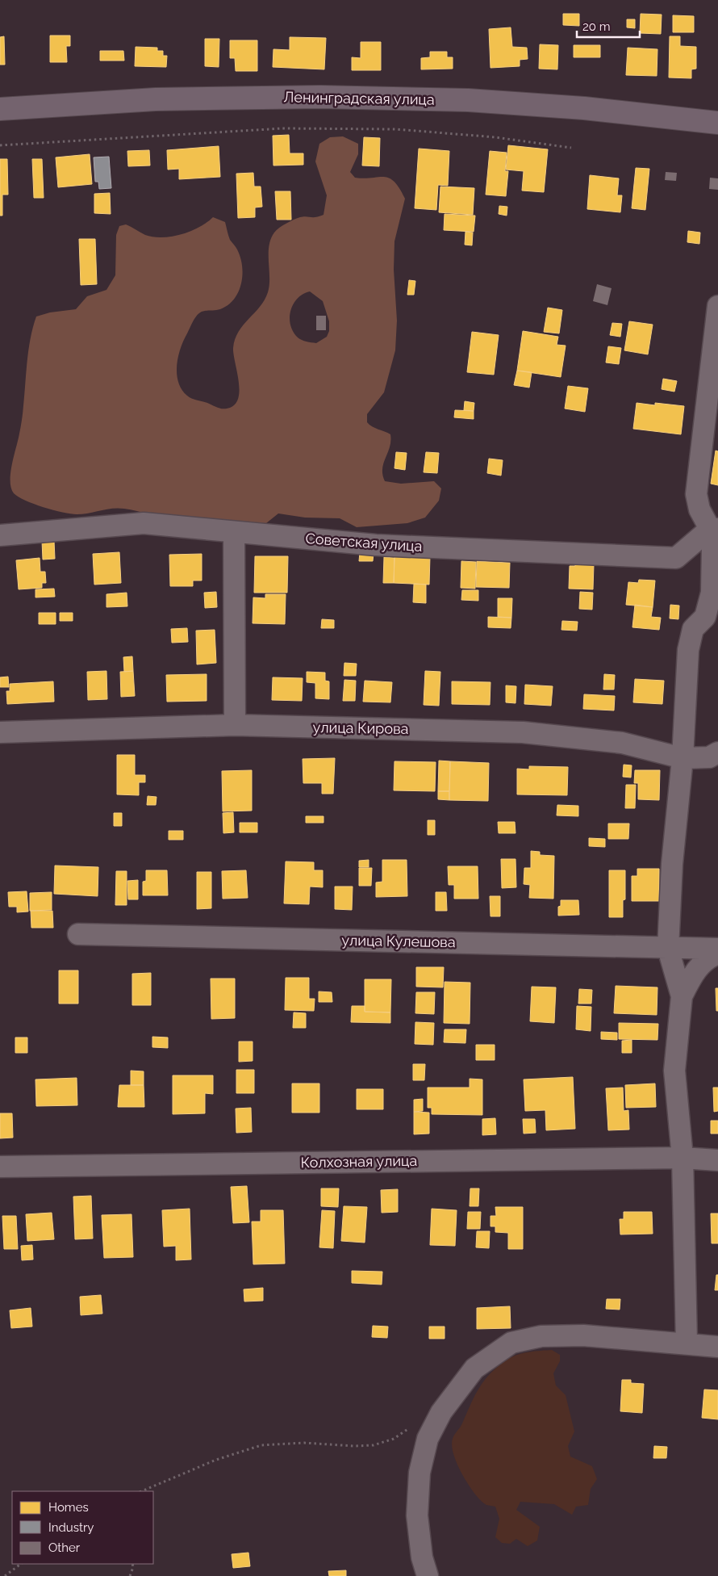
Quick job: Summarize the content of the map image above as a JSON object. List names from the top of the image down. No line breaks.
{"streets":{"main road":["Ленинградская улица"],"street":["Советская улица","улица Кирова","улица Кулешова","Колхозная улица"]},"legend":["Homes","Industry","Other"],"scale_bar":"20 m"}
